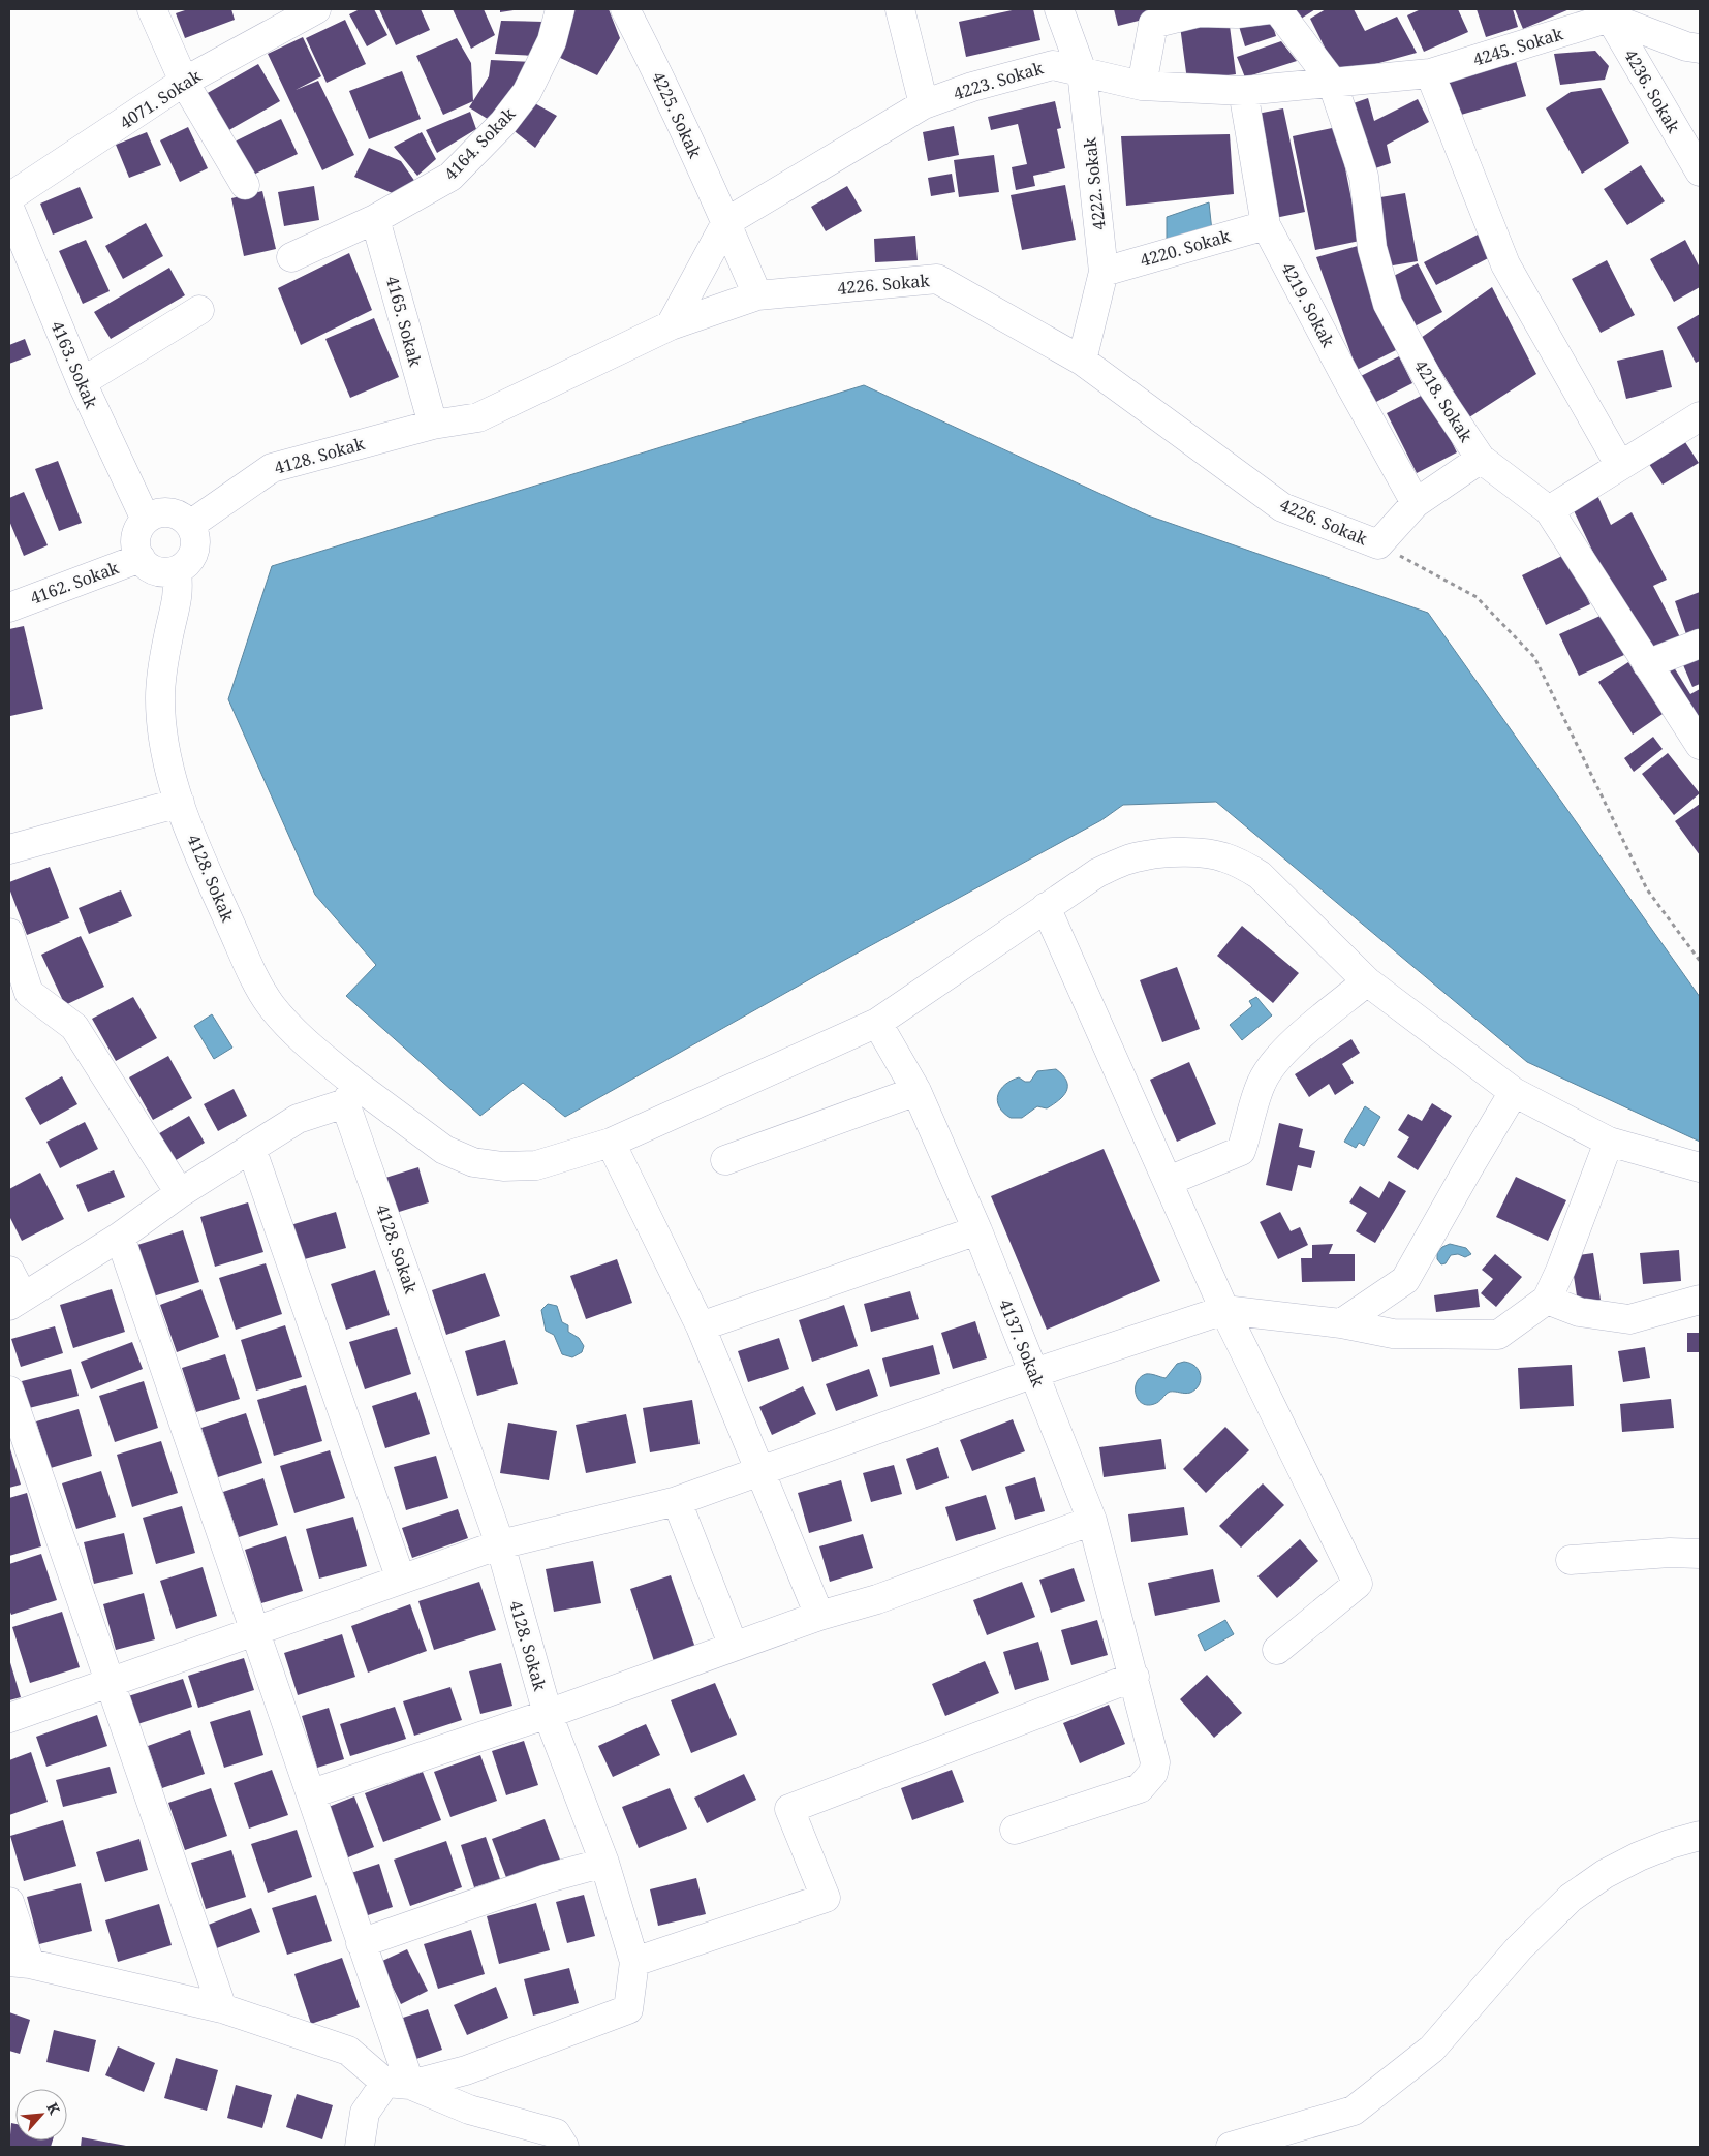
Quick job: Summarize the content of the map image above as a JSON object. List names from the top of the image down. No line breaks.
{"streets":{"street":["4245. Sokak","4223. Sokak","4236. Sokak","4071. Sokak","4225. Sokak","4164. Sokak","4222. Sokak","4220. Sokak","4226. Sokak","4219. Sokak","4165. Sokak","4163. Sokak","4218. Sokak","4128. Sokak","4162. Sokak","4137. Sokak"]},"crossings":[["4245. Sokak","4223. Sokak"],["4245. Sokak","4236. Sokak"],["4245. Sokak","4218. Sokak"],["4223. Sokak","4225. Sokak"],["4223. Sokak","4222. Sokak"],["4223. Sokak","4219. Sokak"],["4223. Sokak","4218. Sokak"],["4225. Sokak","4226. Sokak"],["4164. Sokak","4165. Sokak"],["4222. Sokak","4220. Sokak"],["4222. Sokak","4226. Sokak"],["4220. Sokak","4219. Sokak"],["4226. Sokak","4165. Sokak"],["4226. Sokak","4128. Sokak"],["4165. Sokak","4128. Sokak"],["4163. Sokak","4128. Sokak"],["4163. Sokak","4162. Sokak"],["4128. Sokak","4162. Sokak"]],"north":"top right"}
